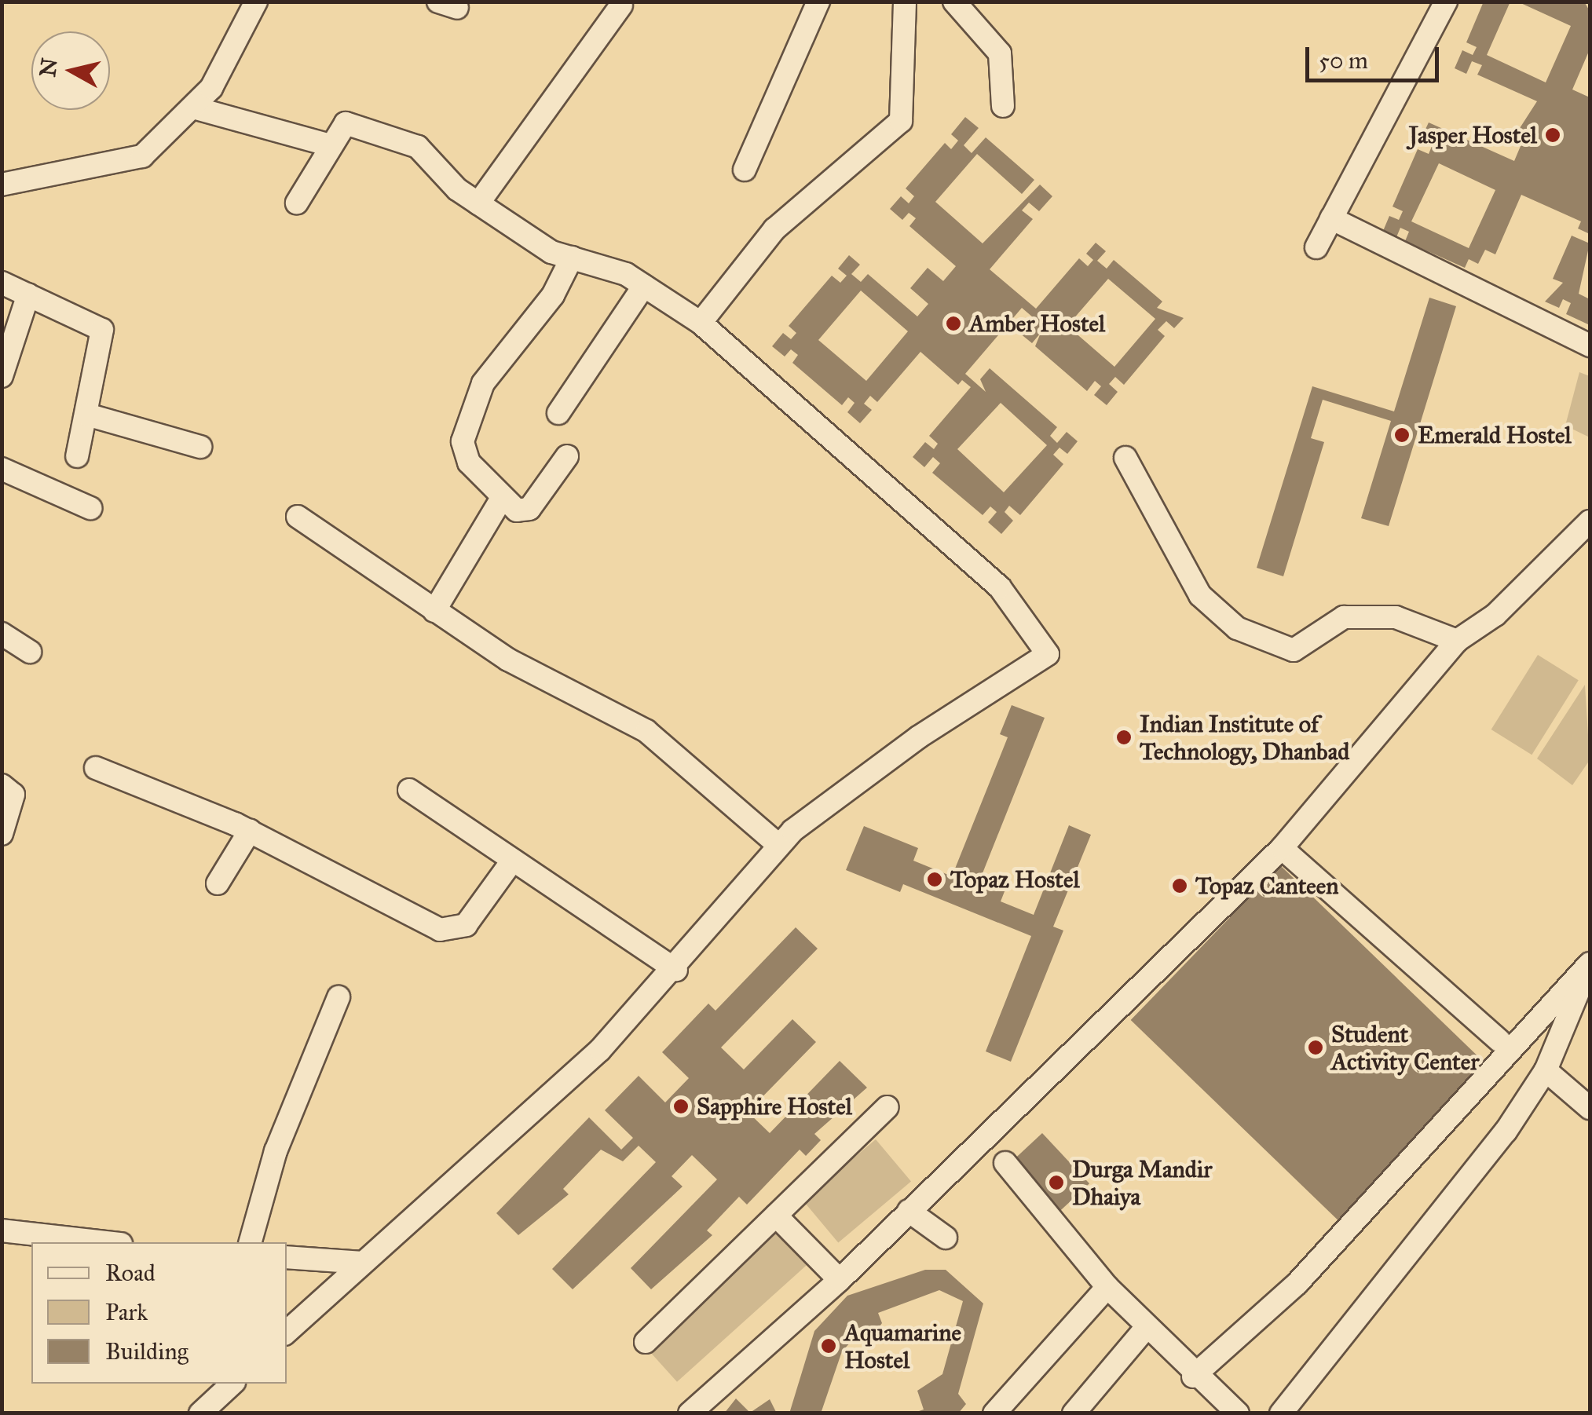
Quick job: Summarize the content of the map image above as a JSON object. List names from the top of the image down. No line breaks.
{"places":["Jasper Hostel","Amber Hostel","Emerald Hostel","Indian Institute of Technology, Dhanbad","Topaz Hostel","Topaz Canteen","Student Activity Center","Sapphire Hostel","Durga Mandir Dhaiya","Aquamarine Hostel"],"legend":["Road","Park","Building"],"scale_bar":"50 m","north":"left"}
